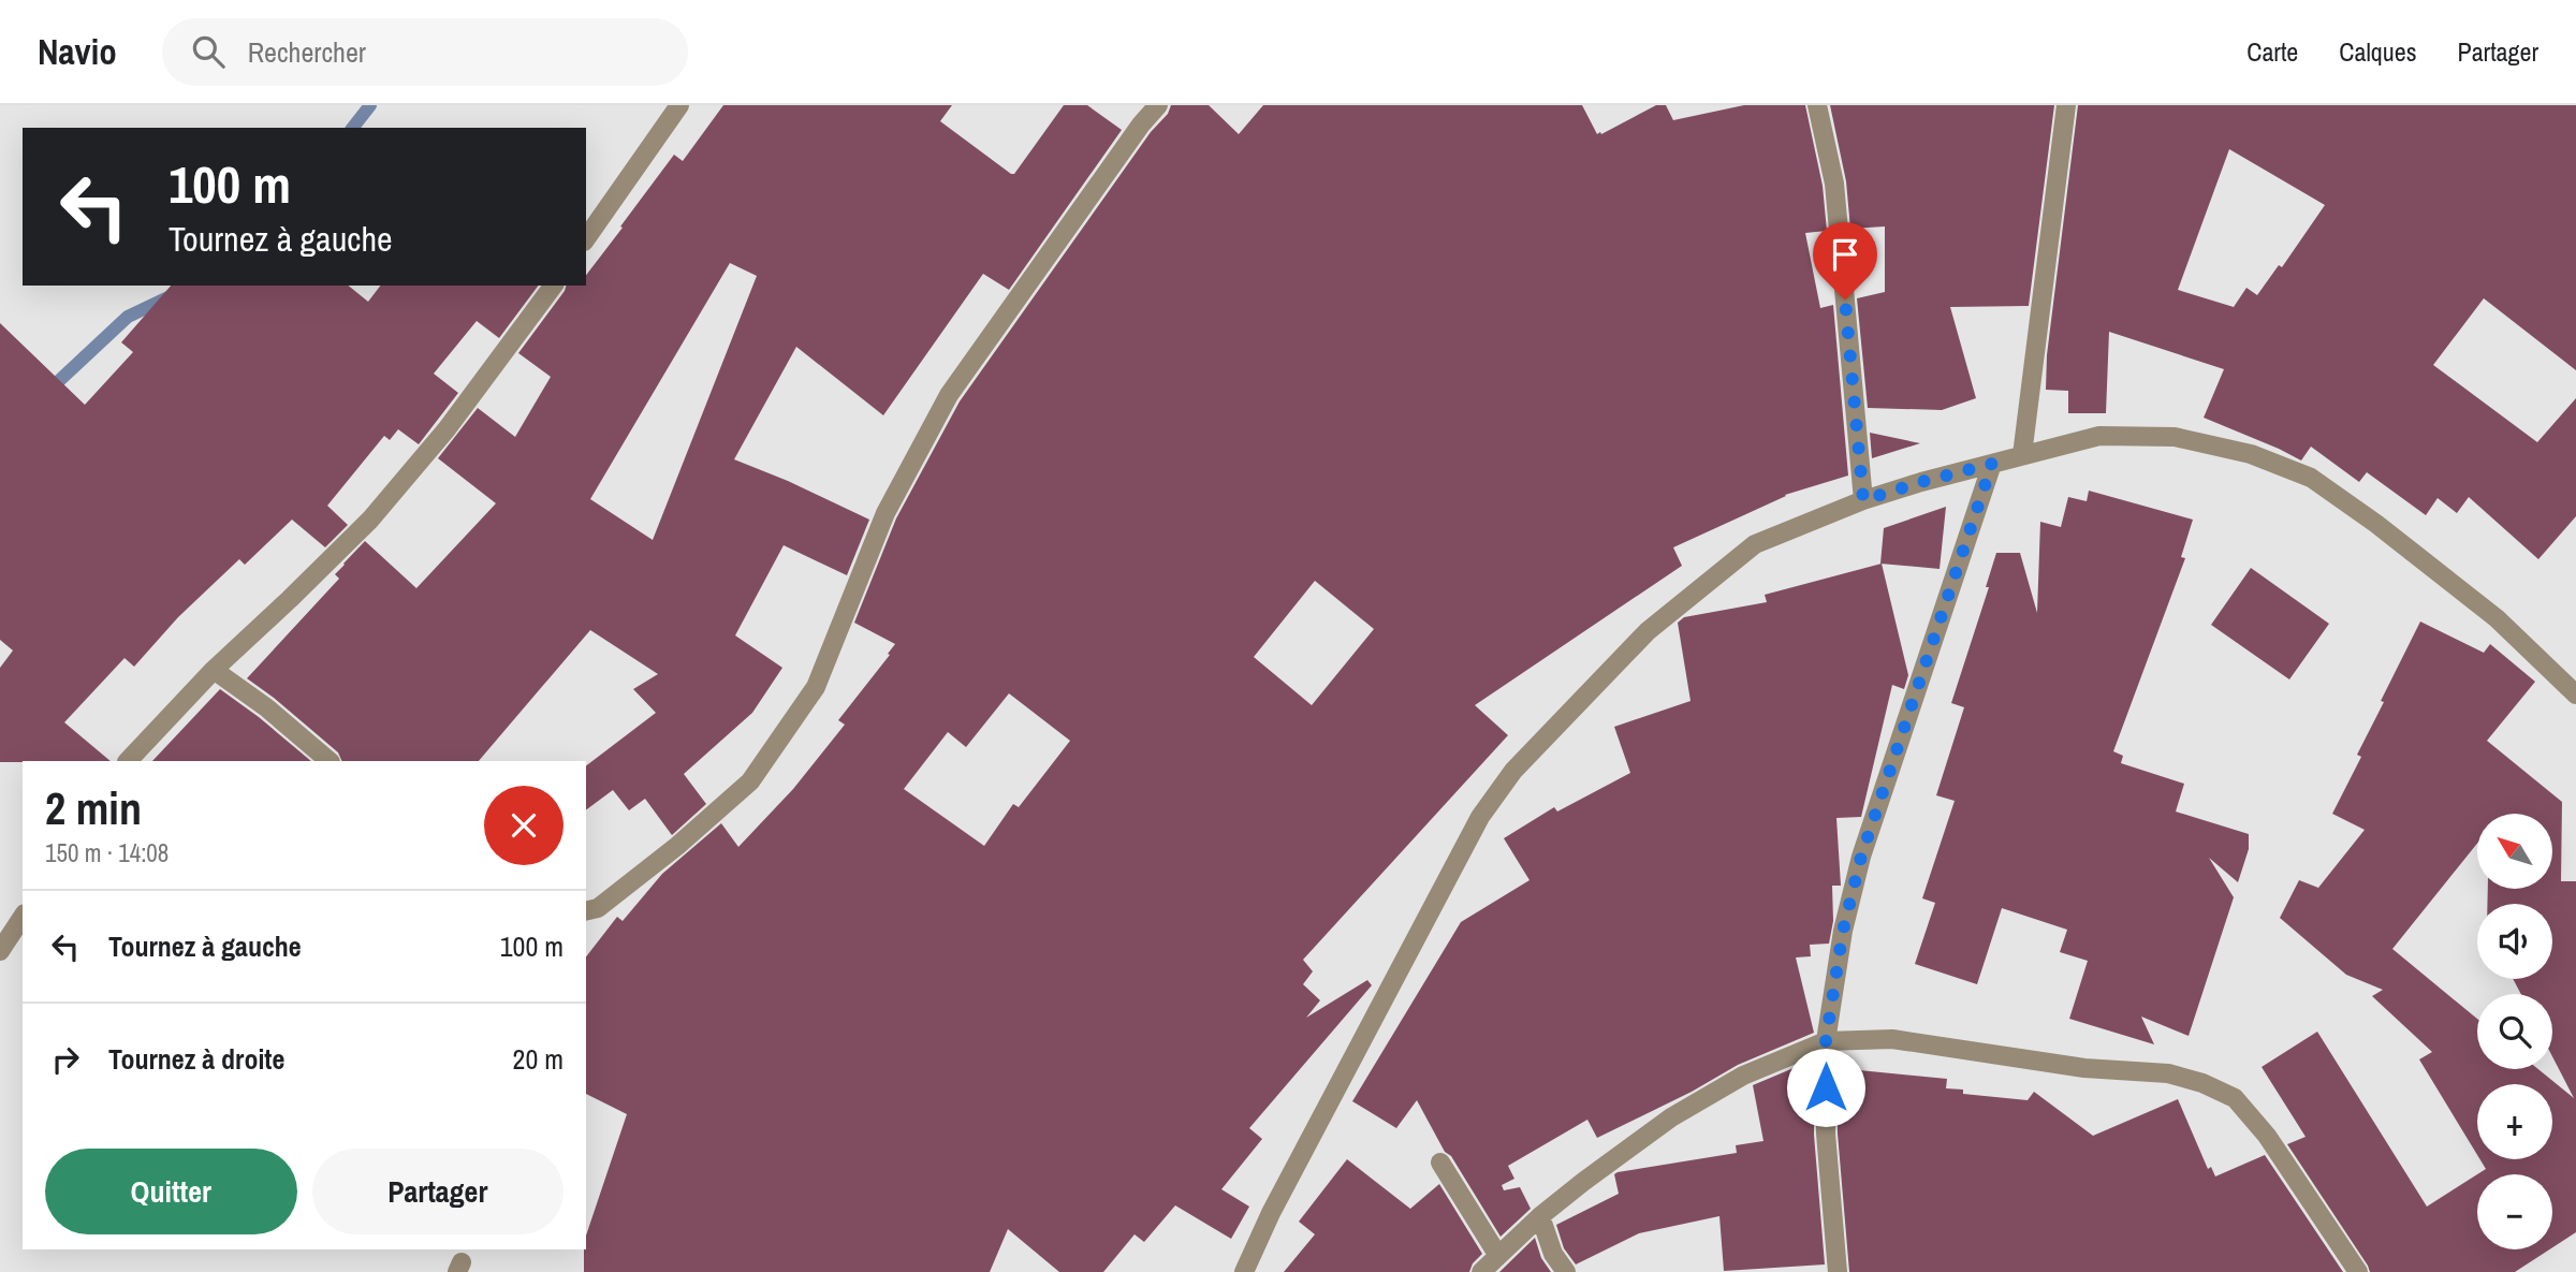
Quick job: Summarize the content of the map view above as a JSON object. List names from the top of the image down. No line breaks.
{"north":"top left","page":{"header":"Navio","search":"Rechercher","nav":["Carte","Calques","Partager"],"turn":["100 m","Tournez à gauche"],"heading":["2 min","150 m · 14:08"],"map_buttons":["+","−"],"list":[{"name":"Tournez à gauche","value":"100 m"},{"name":"Tournez à droite","value":"20 m"}],"buttons":["Quitter","Partager"]}}
